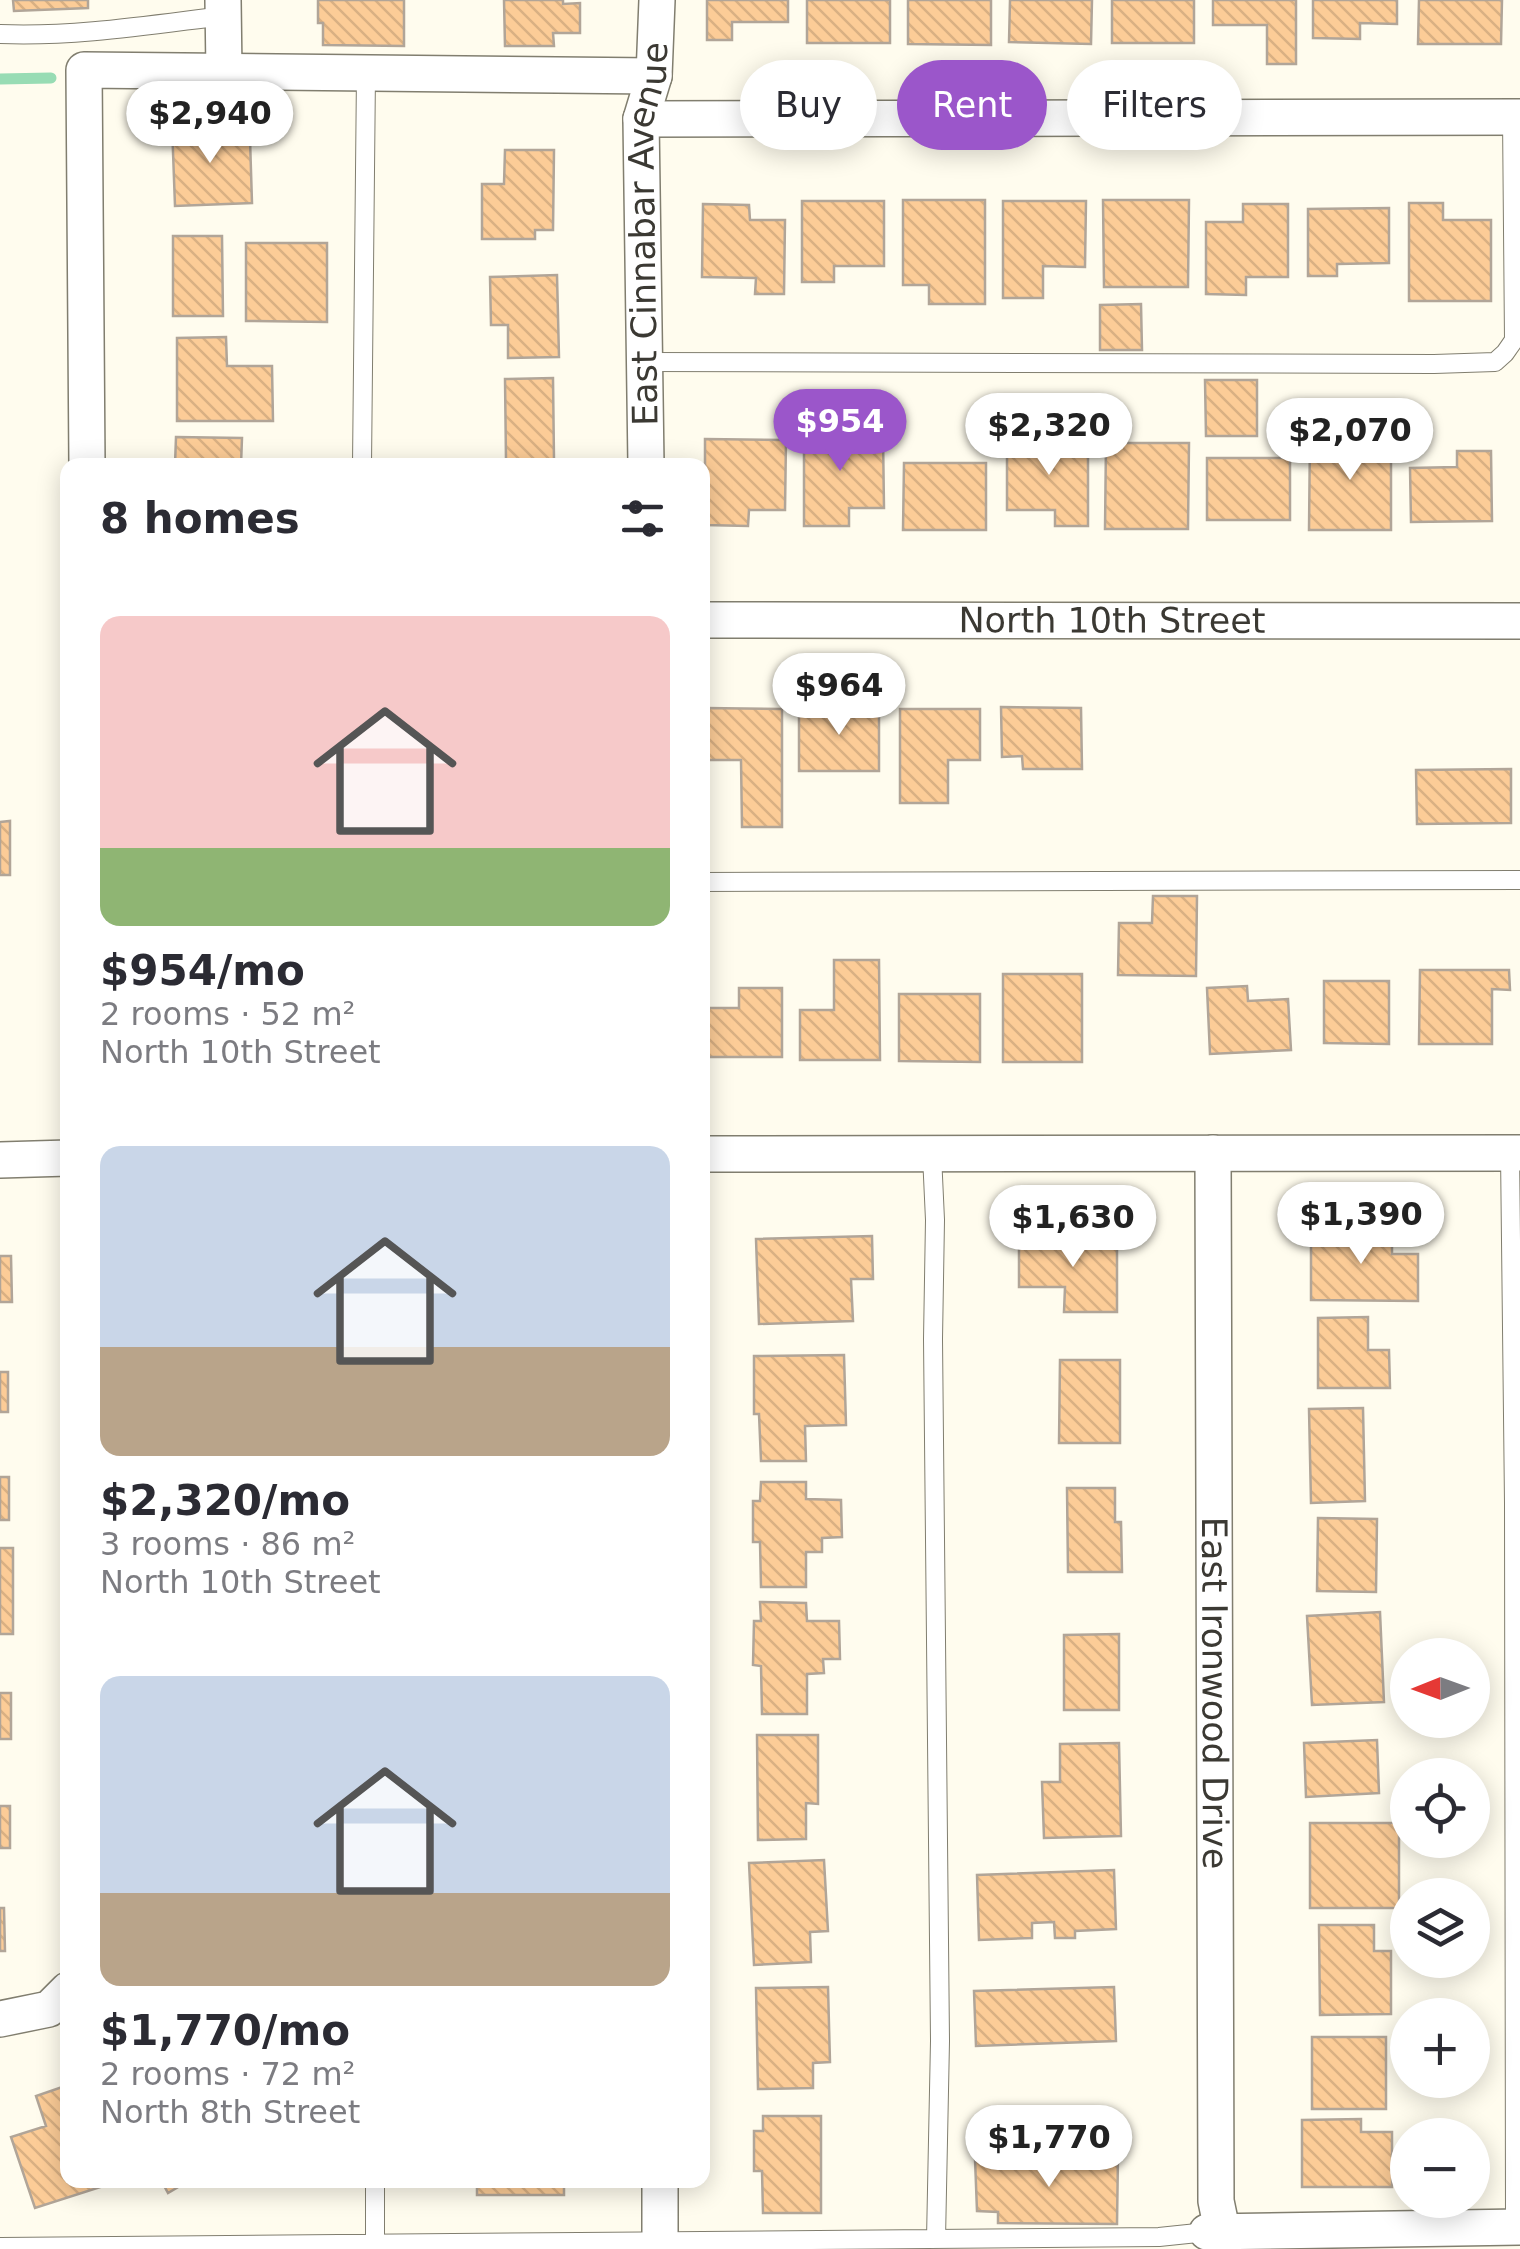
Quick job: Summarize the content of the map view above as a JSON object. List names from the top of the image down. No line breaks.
{"streets":{"street":["East Cinnabar Avenue","North 10th Street","East Ironwood Drive"]},"north":"left","page":{"chip":["Buy","Rent","Filters"],"price":["$2,940","$954","$2,320","$2,070","$964","$1,390","$1,630","$1,770"],"heading":"8 homes","list":[{"name":"$954/mo","note":"2 rooms · 52 m² · North 10th Street"},{"name":"$2,320/mo","note":"3 rooms · 86 m² · North 10th Street"},{"name":"$1,770/mo","note":"2 rooms · 72 m² · North 8th Street"}],"map_buttons":["+","−"]}}
